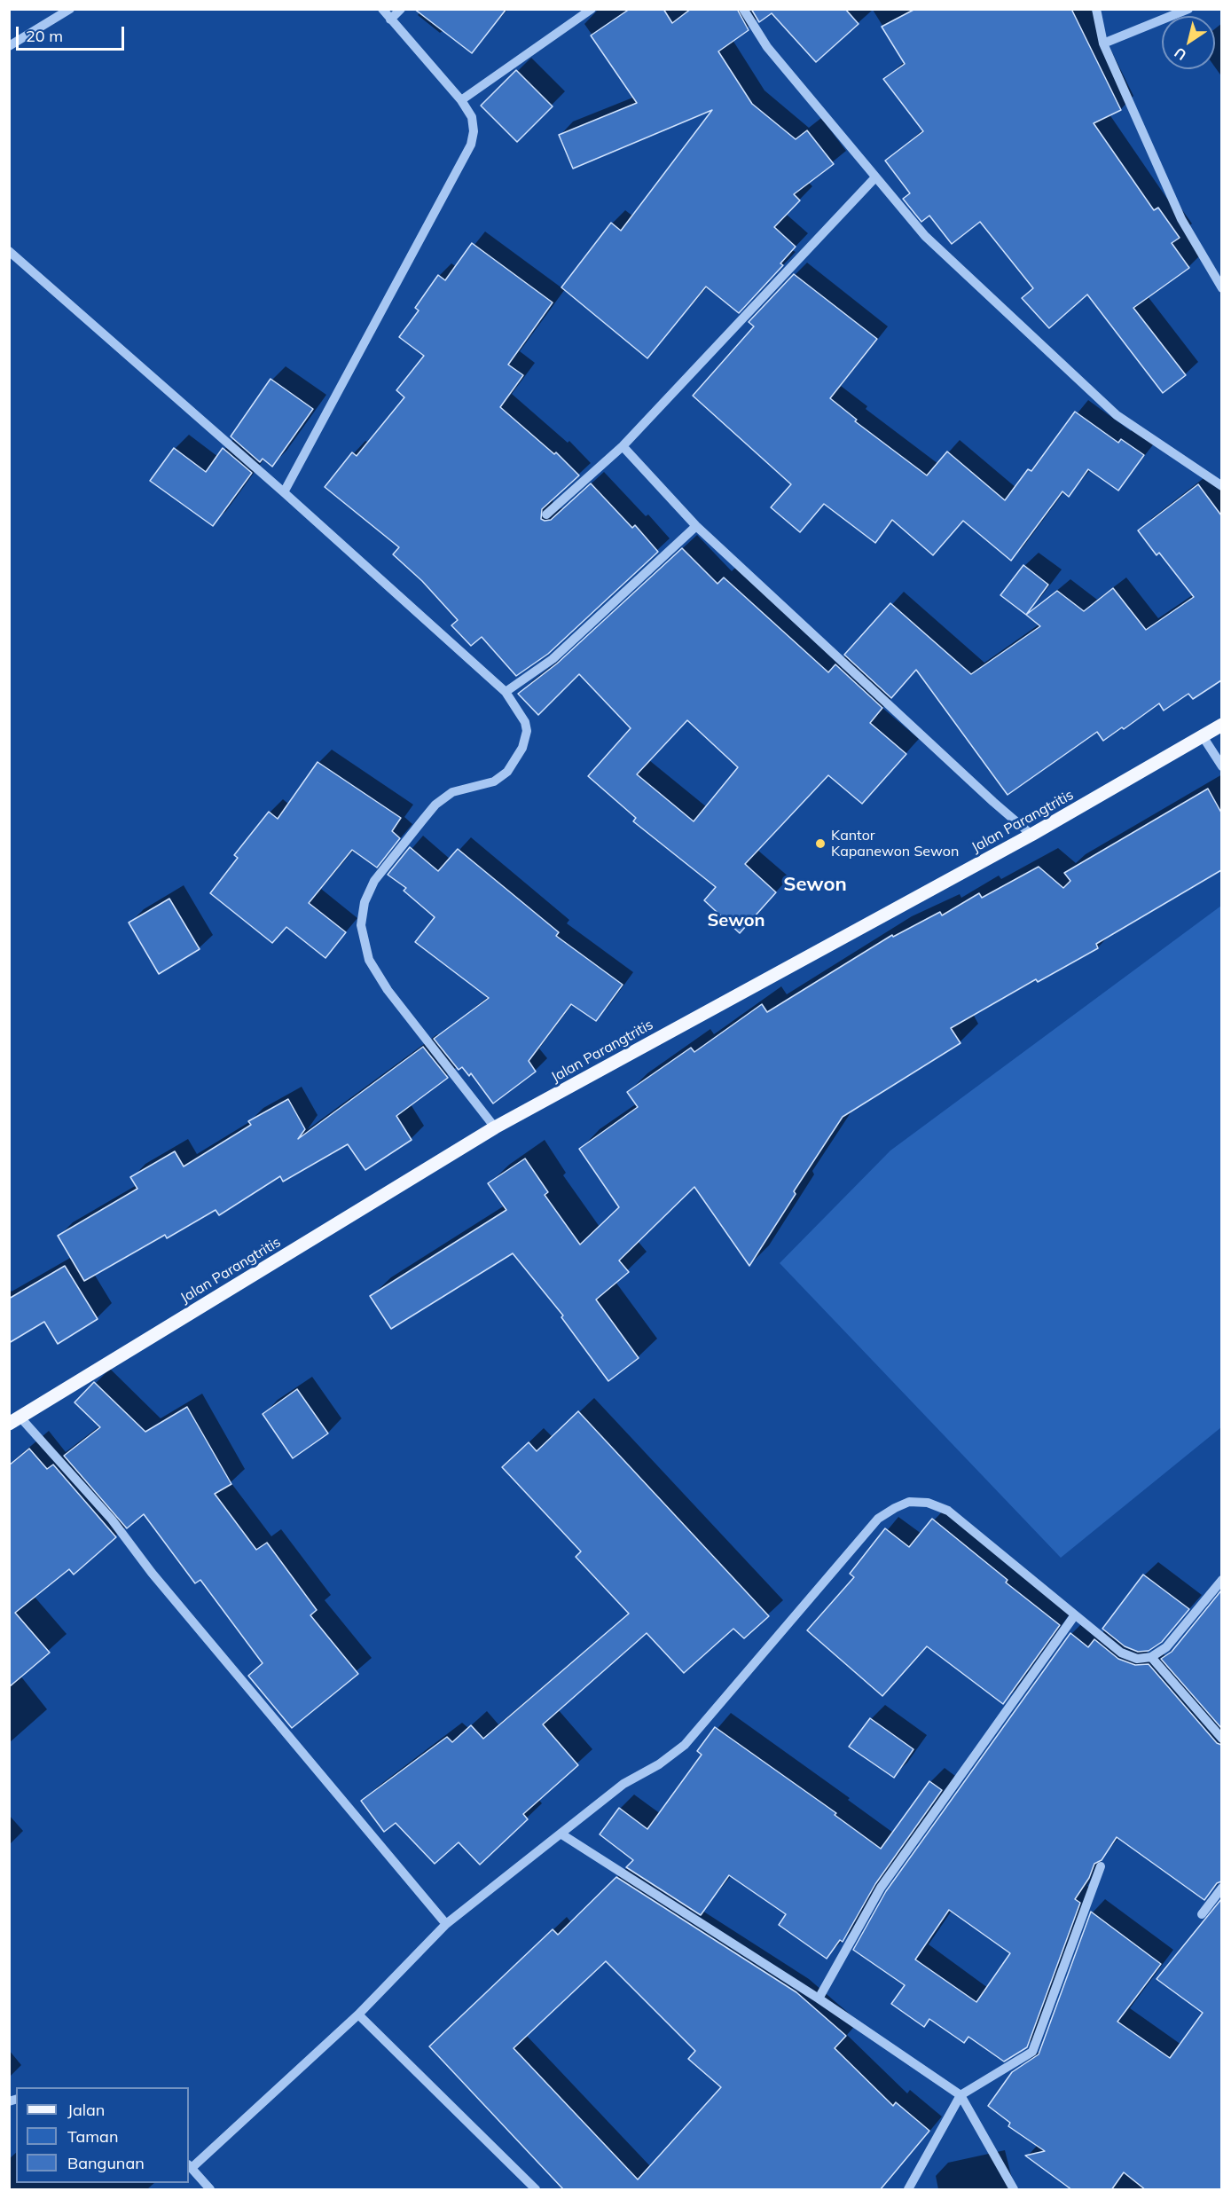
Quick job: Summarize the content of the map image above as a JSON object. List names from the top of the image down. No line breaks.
{"streets":{"main road":["Jalan Parangtritis"]},"districts":["Sewon","Sewon"],"places":["Kantor Kapanewon Sewon"],"legend":["Jalan","Taman","Bangunan"],"scale_bar":"20 m","north":"bottom left"}
